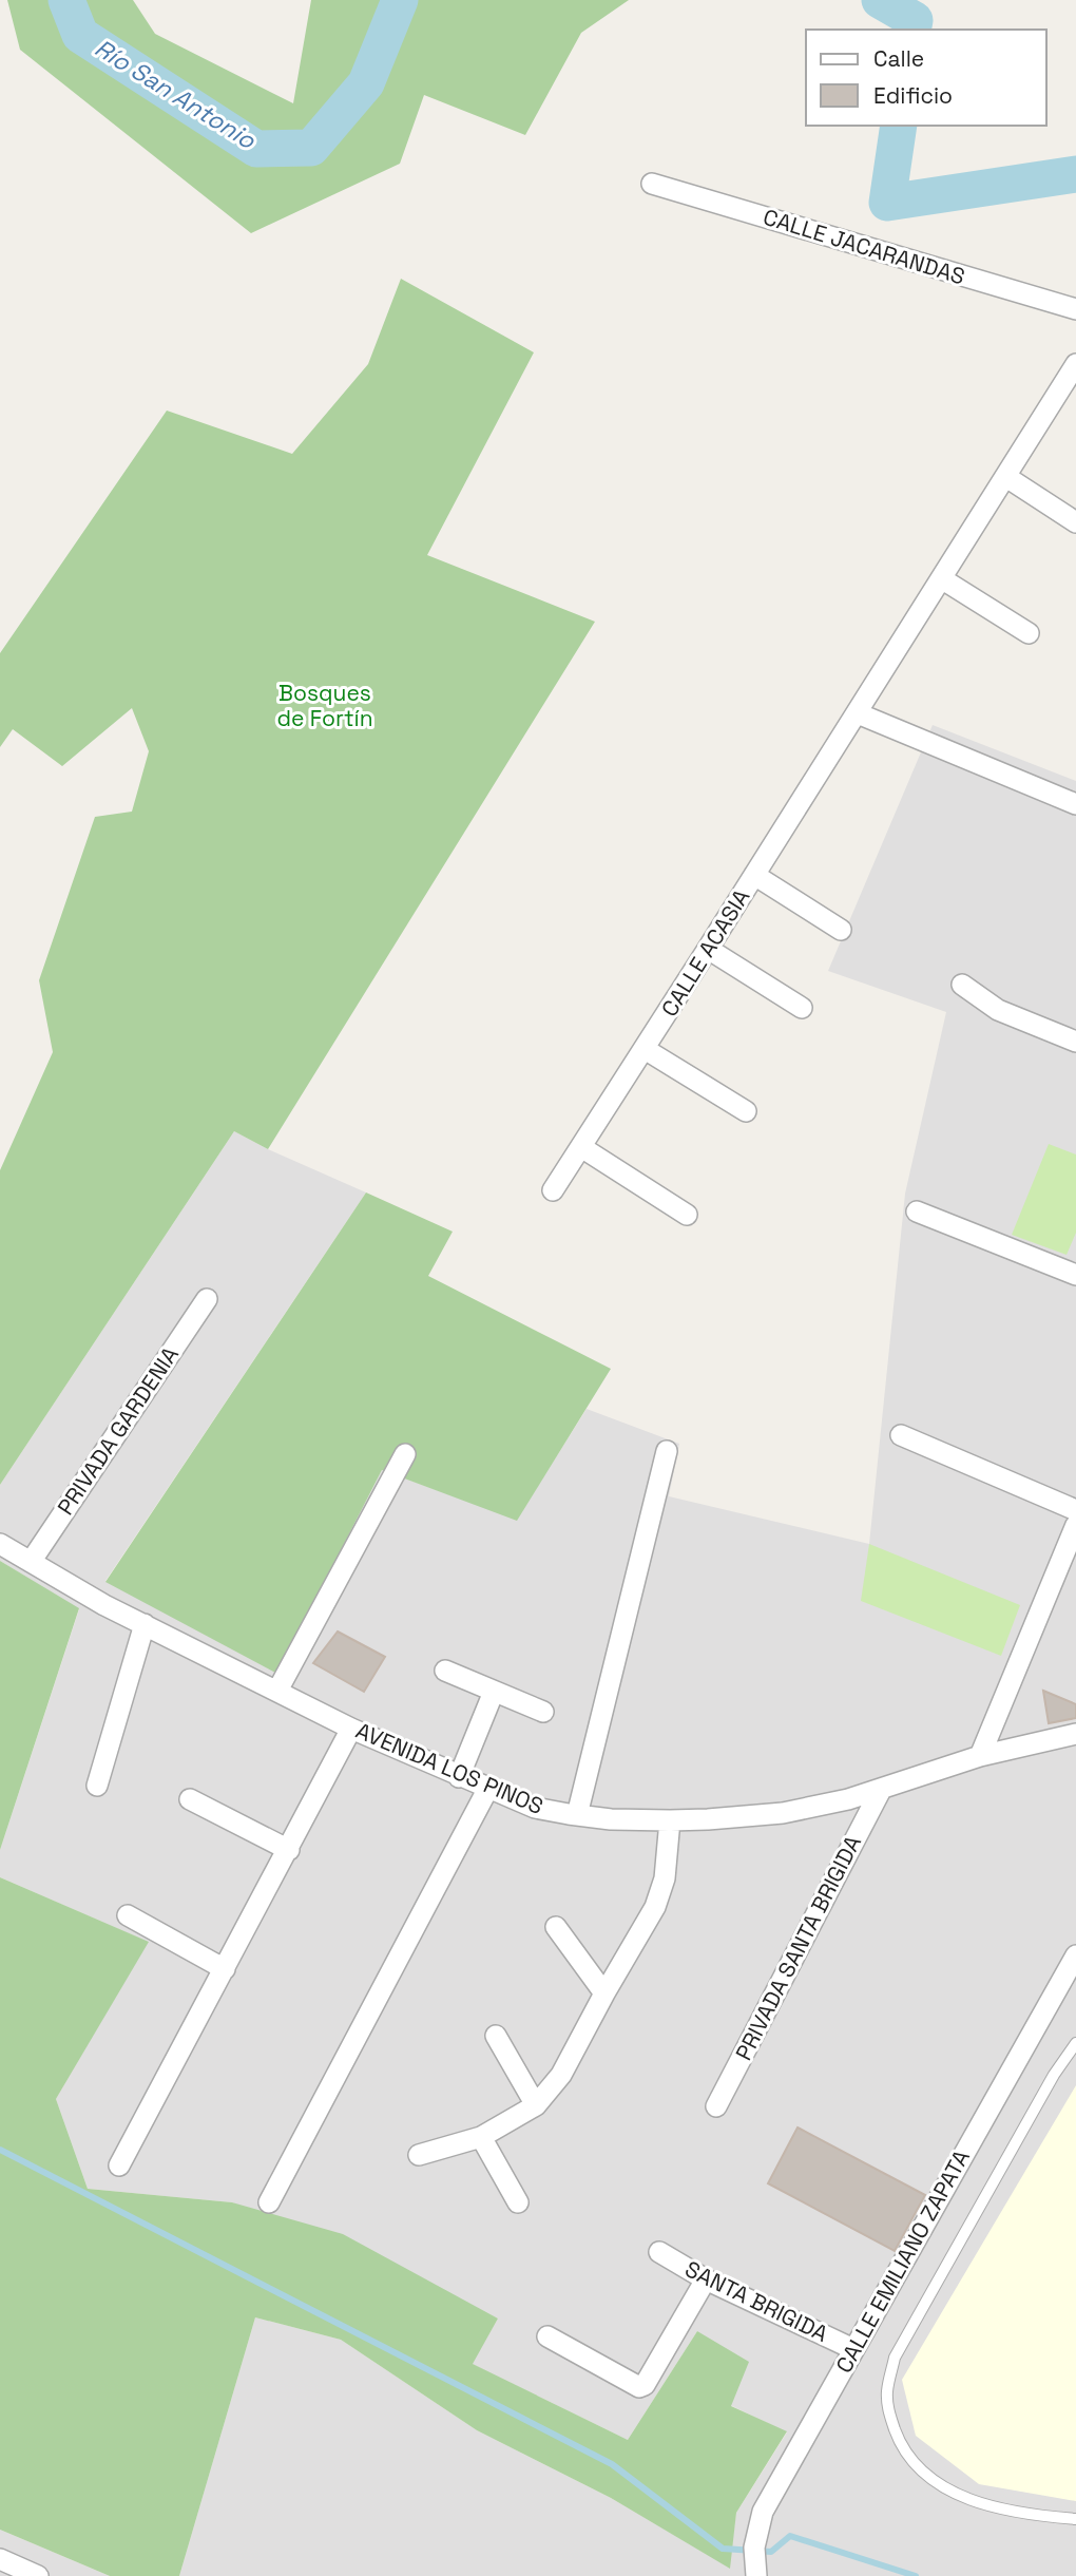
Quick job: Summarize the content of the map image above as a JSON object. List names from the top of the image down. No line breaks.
{"streets":{"street":["CALLE JACARANDAS","CALLE ACASIA","PRIVADA GARDENIA","AVENIDA LOS PINOS","PRIVADA SANTA BRIGIDA","CALLE EMILIANO ZAPATA","SANTA BRIGIDA"]},"crossings":[["PRIVADA GARDENIA","AVENIDA LOS PINOS"],["AVENIDA LOS PINOS","PRIVADA SANTA BRIGIDA"],["CALLE EMILIANO ZAPATA","SANTA BRIGIDA"]],"water":["Río San Antonio"],"parks":["Bosques de Fortín"],"legend":["Calle","Edificio"]}
